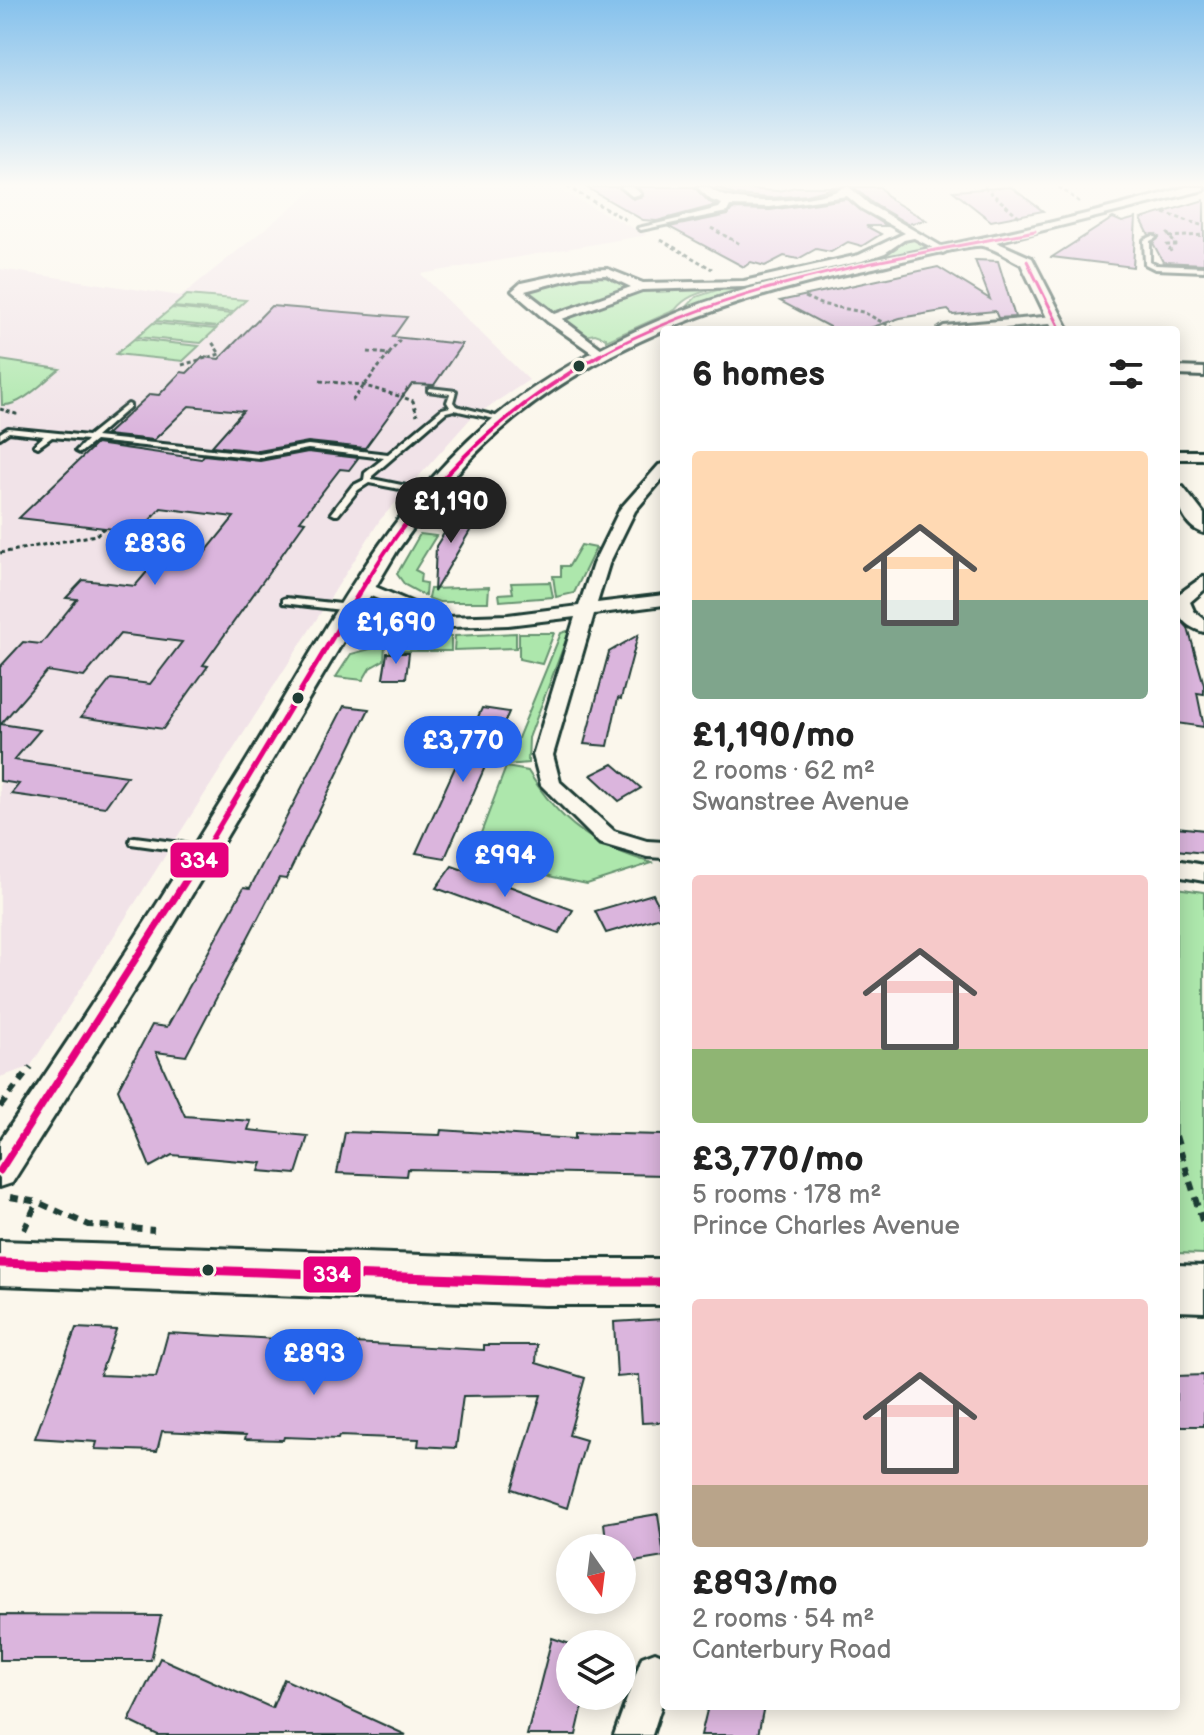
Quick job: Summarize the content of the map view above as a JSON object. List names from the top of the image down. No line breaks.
{"lines":["transit line 334"],"north":"bottom","page":{"heading":"6 homes","list":[{"name":"£1,190/mo","note":"2 rooms · 62 m² · Swanstree Avenue"},{"name":"£3,770/mo","note":"5 rooms · 178 m² · Prince Charles Avenue"},{"name":"£893/mo","note":"2 rooms · 54 m² · Canterbury Road"}],"price":["£1,190","£836","£1,690","£3,770","£994","£893"]}}
